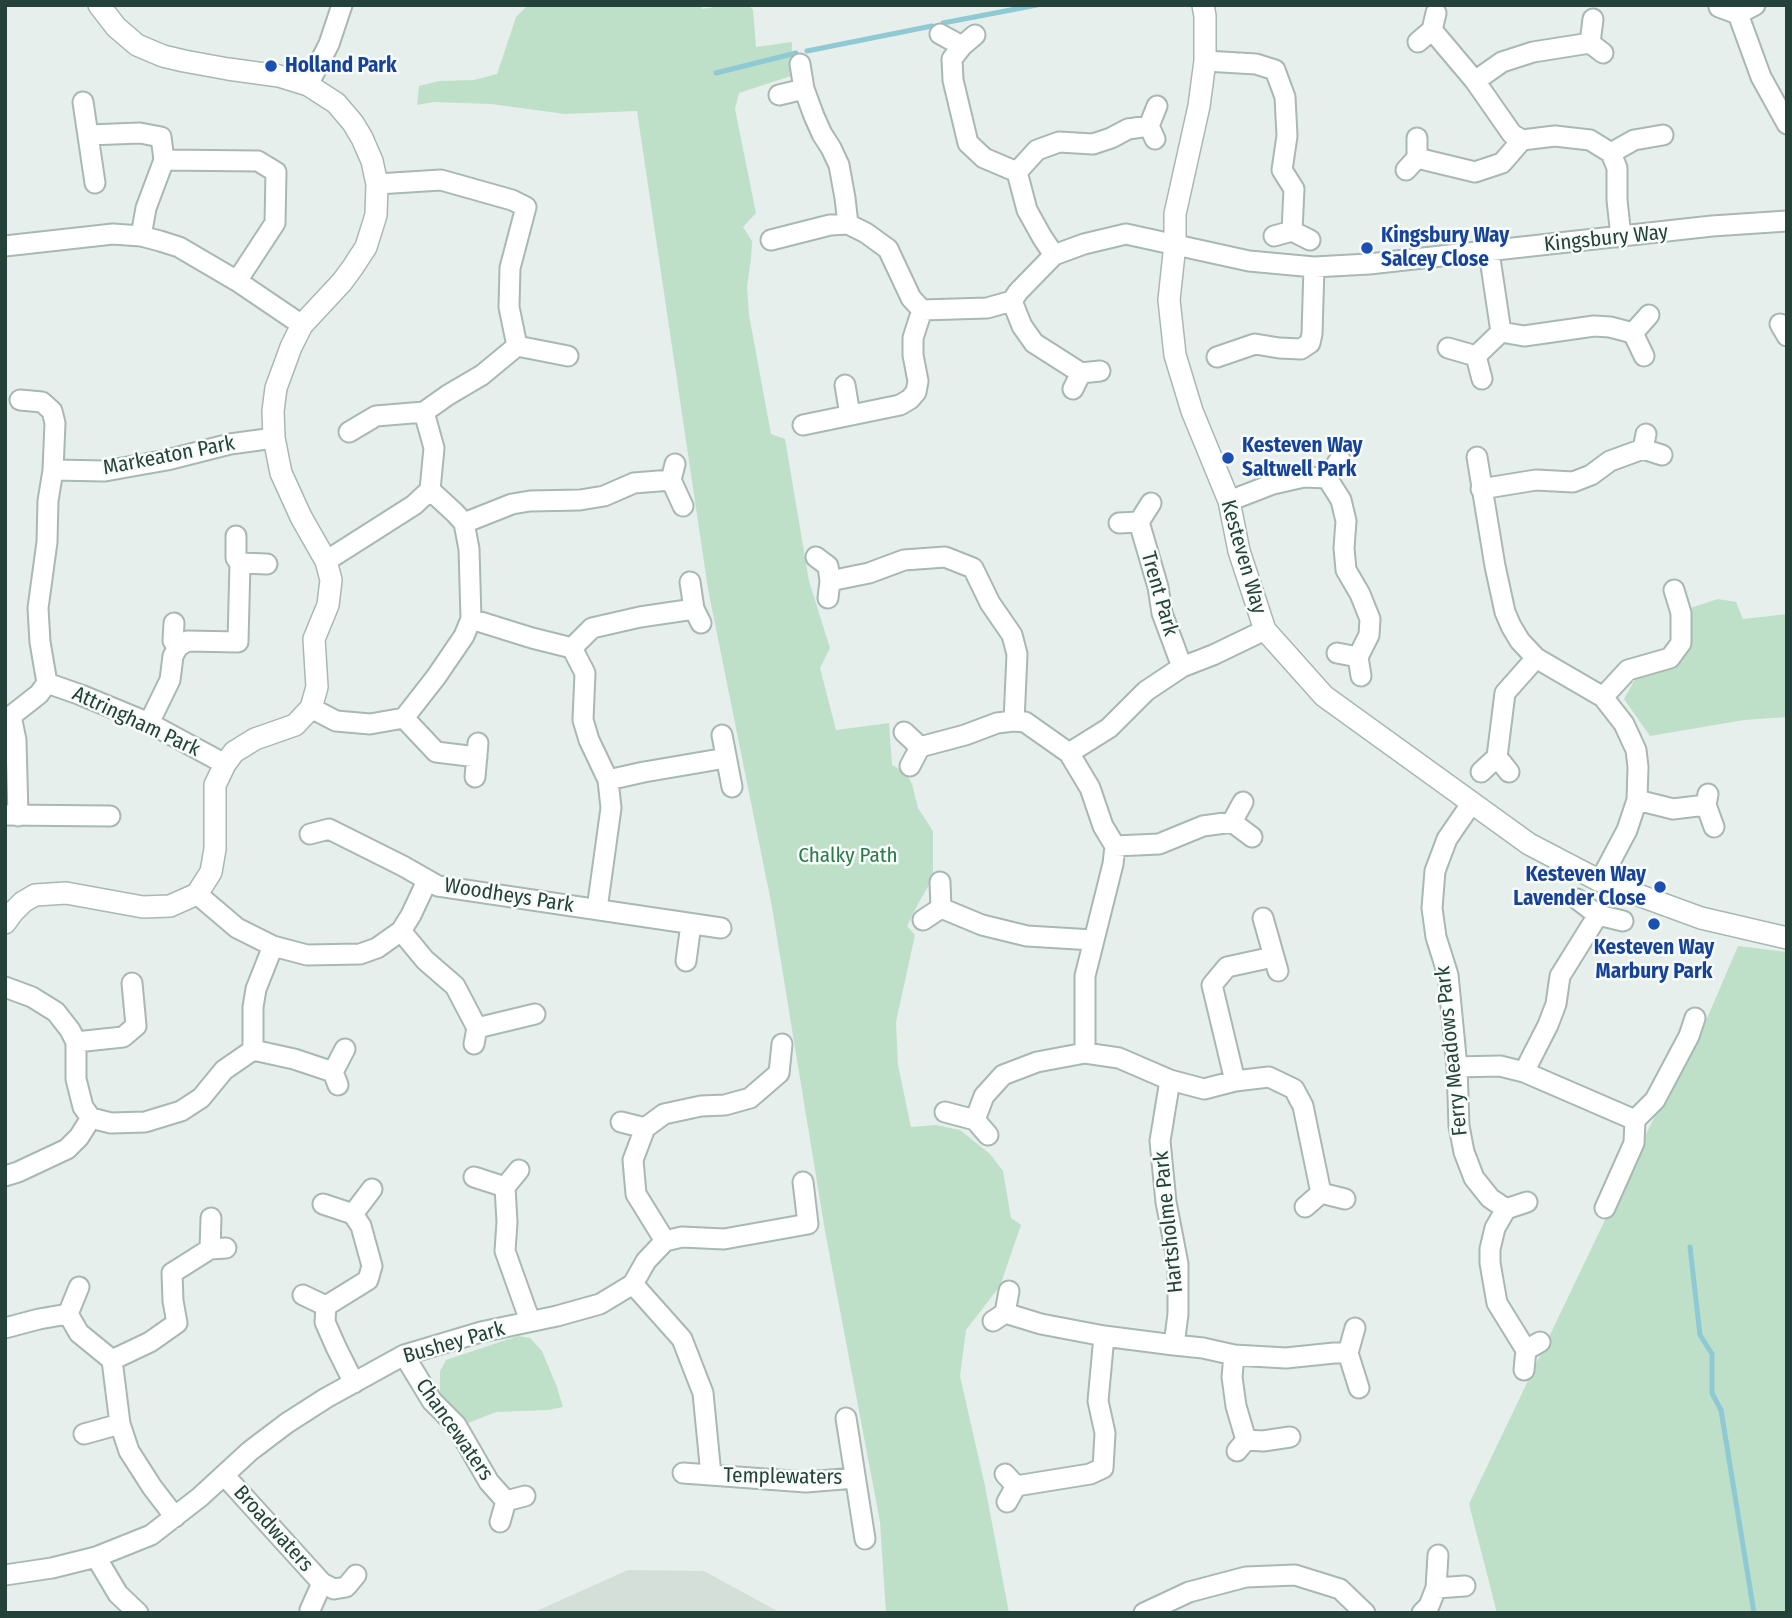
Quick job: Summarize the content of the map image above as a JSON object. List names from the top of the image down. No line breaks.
{"streets":{"street":["Kingsbury Way","Markeaton Park","Kesteven Way","Trent Park","Attringham Park","Woodheys Park","Ferry Meadows Park","Hartsholme Park","Bushey Park","Chancewaters","Templewaters","Broadwaters"]},"crossings":[["Kingsbury Way","Kesteven Way"],["Markeaton Park","Attringham Park"],["Kesteven Way","Ferry Meadows Park"],["Bushey Park","Chancewaters"],["Bushey Park","Templewaters"],["Bushey Park","Broadwaters"]],"parks":["Chalky Path"],"places":["Holland Park","Kingsbury Way Salcey Close","Kesteven Way Saltwell Park","Kesteven Way Lavender Close","Kesteven Way Marbury Park"]}
